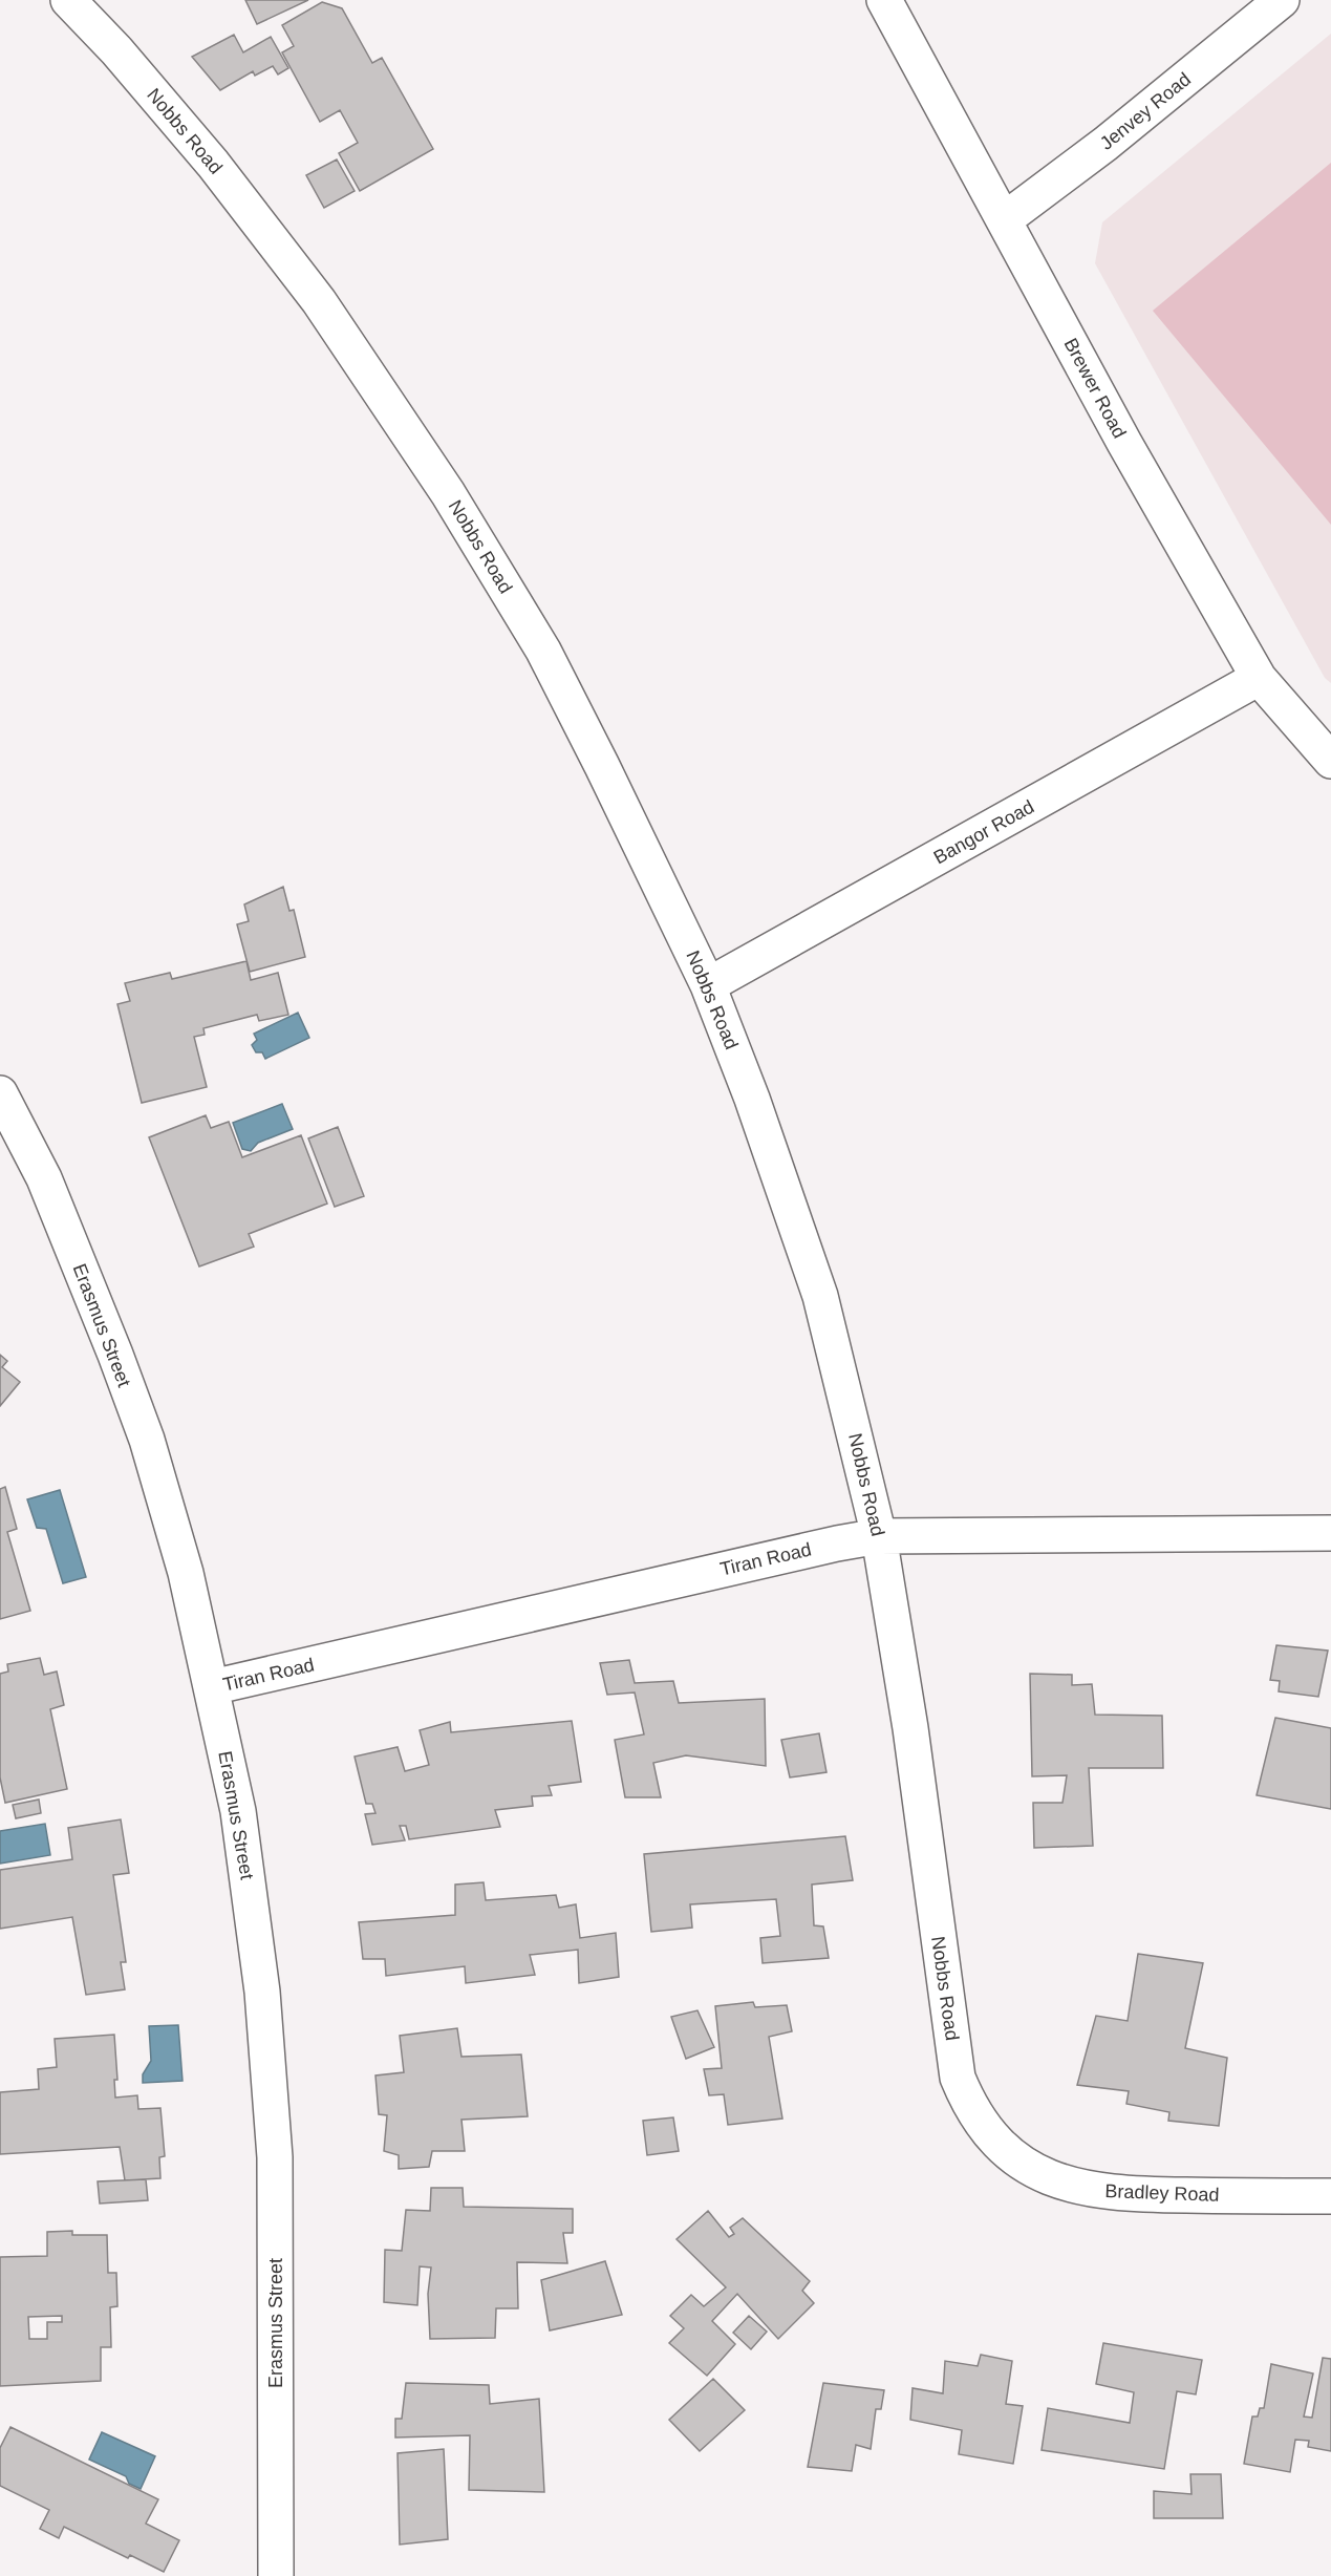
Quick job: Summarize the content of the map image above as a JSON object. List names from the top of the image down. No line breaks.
{"streets":{"street":["Jenvey Road","Nobbs Road","Brewer Road","Bangor Road","Erasmus Street","Tiran Road","Bradley Road"]},"crossings":[["Jenvey Road","Brewer Road"],["Nobbs Road","Bangor Road"],["Nobbs Road","Tiran Road"],["Nobbs Road","Bradley Road"],["Brewer Road","Bangor Road"],["Erasmus Street","Tiran Road"]]}
